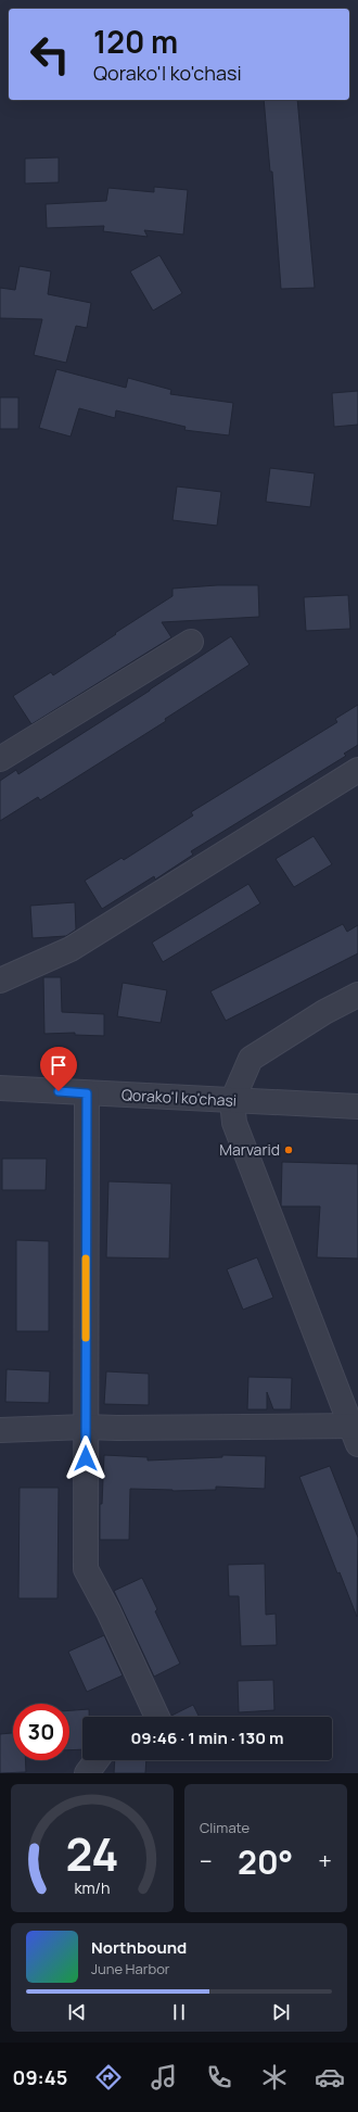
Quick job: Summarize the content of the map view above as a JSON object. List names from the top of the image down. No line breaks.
{"streets":{"street":["Qorako'l ko'chasi"]},"places":["Marvarid"],"page":{"turn":["120 m","Qorako'l ko'chasi"],"limit":"30","trip":"09:46 · 1 min · 130 m","tile":"Climate","heat":["−","20°","+"],"song":["Northbound","June Harbor"],"tabs":"09:45","gauge":["24","km/h"]}}
